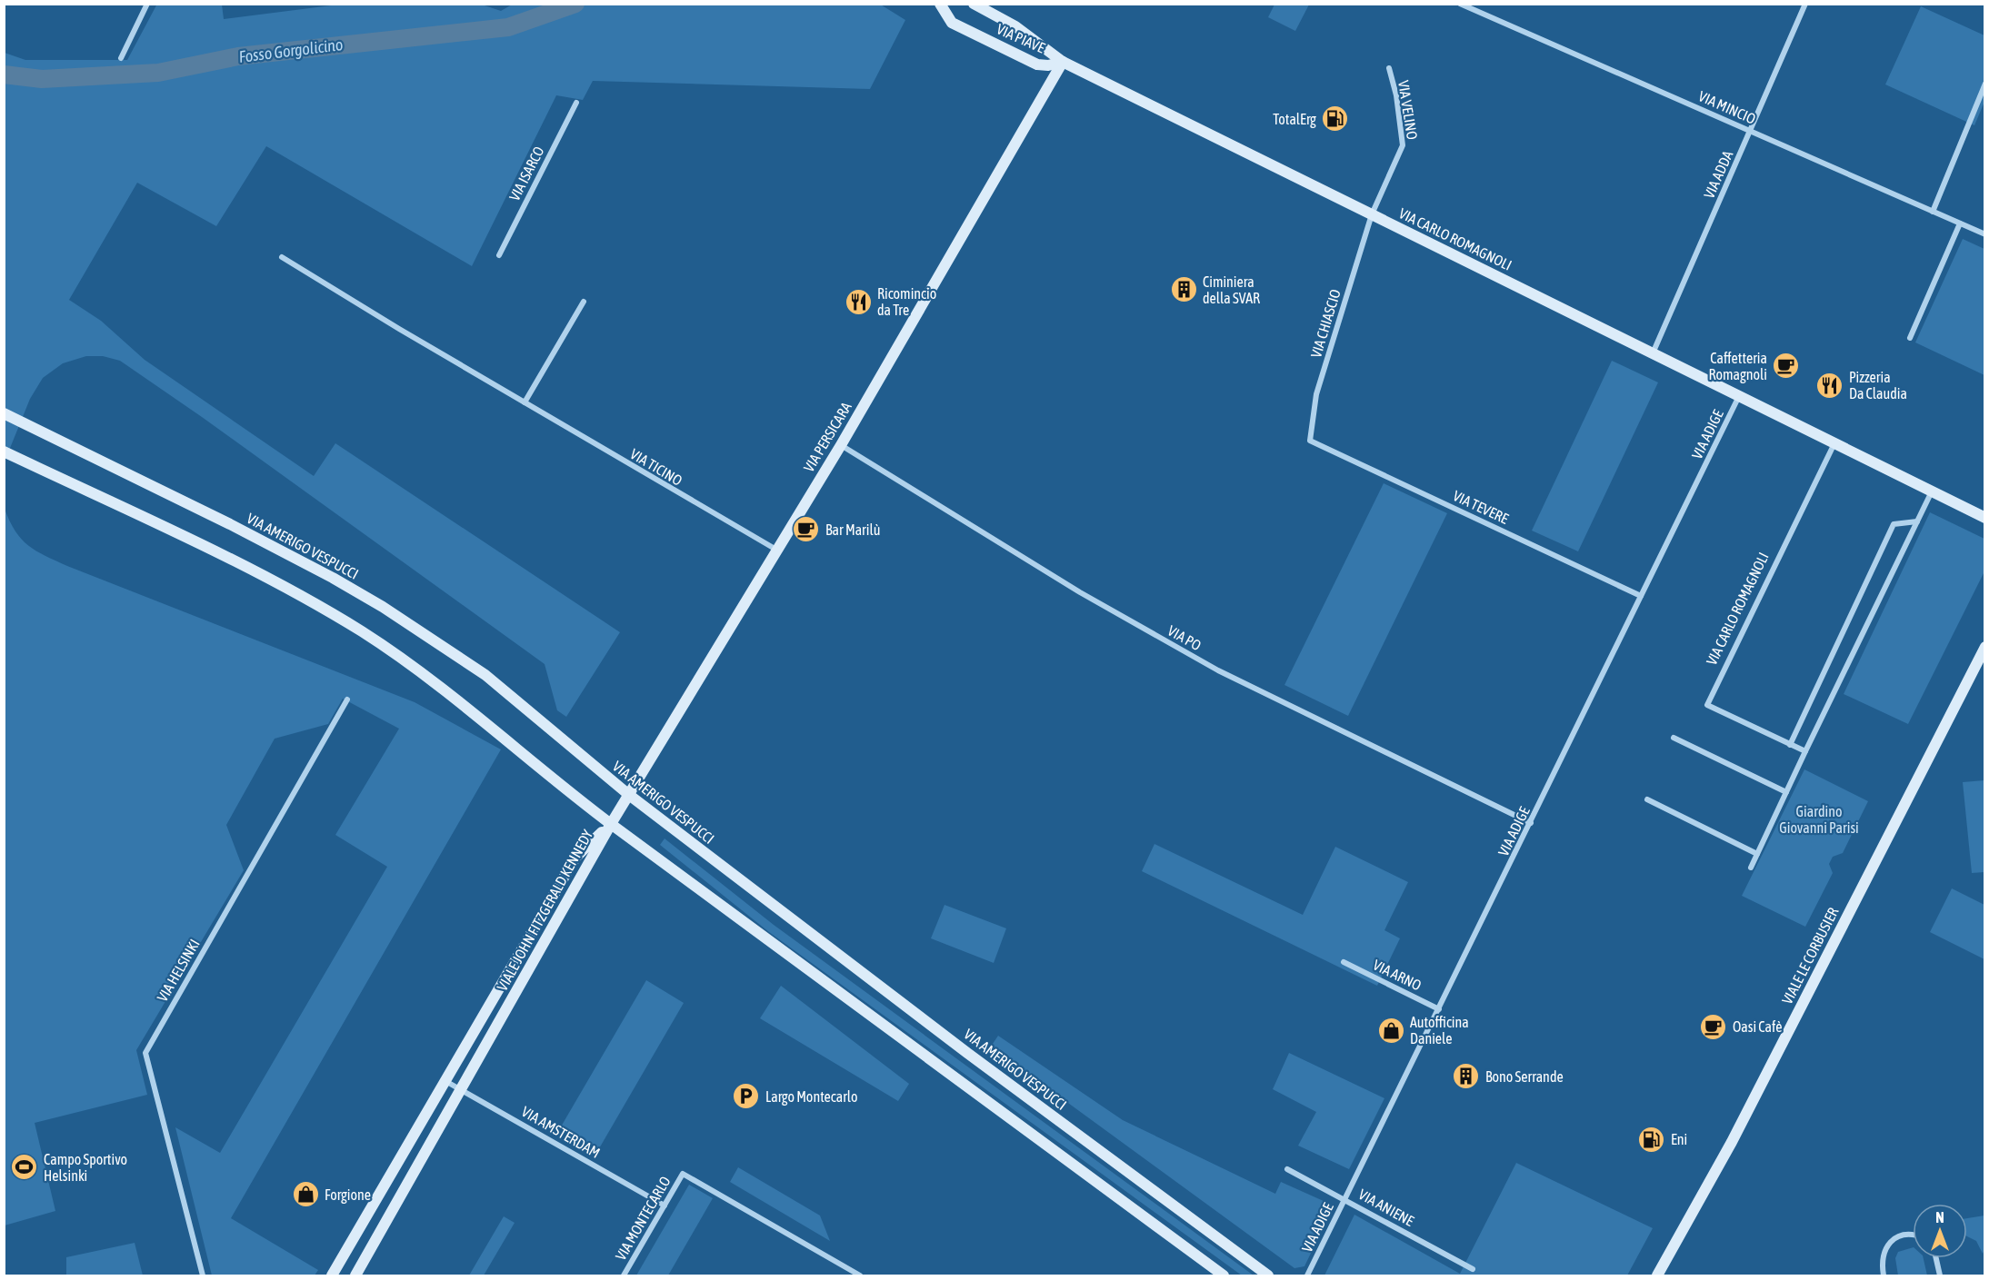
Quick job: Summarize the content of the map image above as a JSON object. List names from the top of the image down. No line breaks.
{"streets":{"street":["VIA PIAVE","VIA MINCIO","VIA VELINO","VIA ISARCO","VIA ADDA","VIA CARLO ROMAGNOLI","VIA CHIASCIO","VIA ADIGE","VIA PERSICARA","VIA TICINO","VIA TEVERE","VIA AMERIGO VESPUCCI","VIA PO","VIALE JOHN FITZGERALD KENNEDY","VIALE LE CORBUSIER","VIA HELSINKI","VIA ARNO","VIA AMSTERDAM","VIA ANIENE","VIA MONTECARLO"]},"crossings":[["VIA PIAVE","VIA CARLO ROMAGNOLI"],["VIA PIAVE","VIA PERSICARA"],["VIA MINCIO","VIA ADDA"],["VIA VELINO","VIA CARLO ROMAGNOLI"],["VIA VELINO","VIA CHIASCIO"],["VIA ADDA","VIA CARLO ROMAGNOLI"],["VIA CARLO ROMAGNOLI","VIA CHIASCIO"],["VIA CARLO ROMAGNOLI","VIA ADIGE"],["VIA CARLO ROMAGNOLI","VIA PERSICARA"],["VIA CHIASCIO","VIA TEVERE"],["VIA ADIGE","VIA TEVERE"],["VIA ADIGE","VIA PO"],["VIA ADIGE","VIA ARNO"],["VIA ADIGE","VIA ANIENE"],["VIA PERSICARA","VIA TICINO"],["VIA PERSICARA","VIA AMERIGO VESPUCCI"],["VIA PERSICARA","VIA PO"],["VIA PERSICARA","VIALE JOHN FITZGERALD KENNEDY"],["VIALE JOHN FITZGERALD KENNEDY","VIA AMSTERDAM"],["VIA AMSTERDAM","VIA MONTECARLO"]],"water":["Fosso Gorgolicino"],"parks":["Giardino Giovanni Parisi"],"places":{"fuel station":["TotalErg","Eni"],"building":["Ciminiera della SVAR","Bono Serrande"],"restaurant":["Ricomincio da Tre","Pizzeria Da Claudia"],"cafe":["Caffetteria Romagnoli","Bar Marilù","Oasi Cafè"],"shop":["Autofficina Daniele","Forgione"],"parking":["Largo Montecarlo"],"sports":["Campo Sportivo Helsinki"]},"north":"top"}
